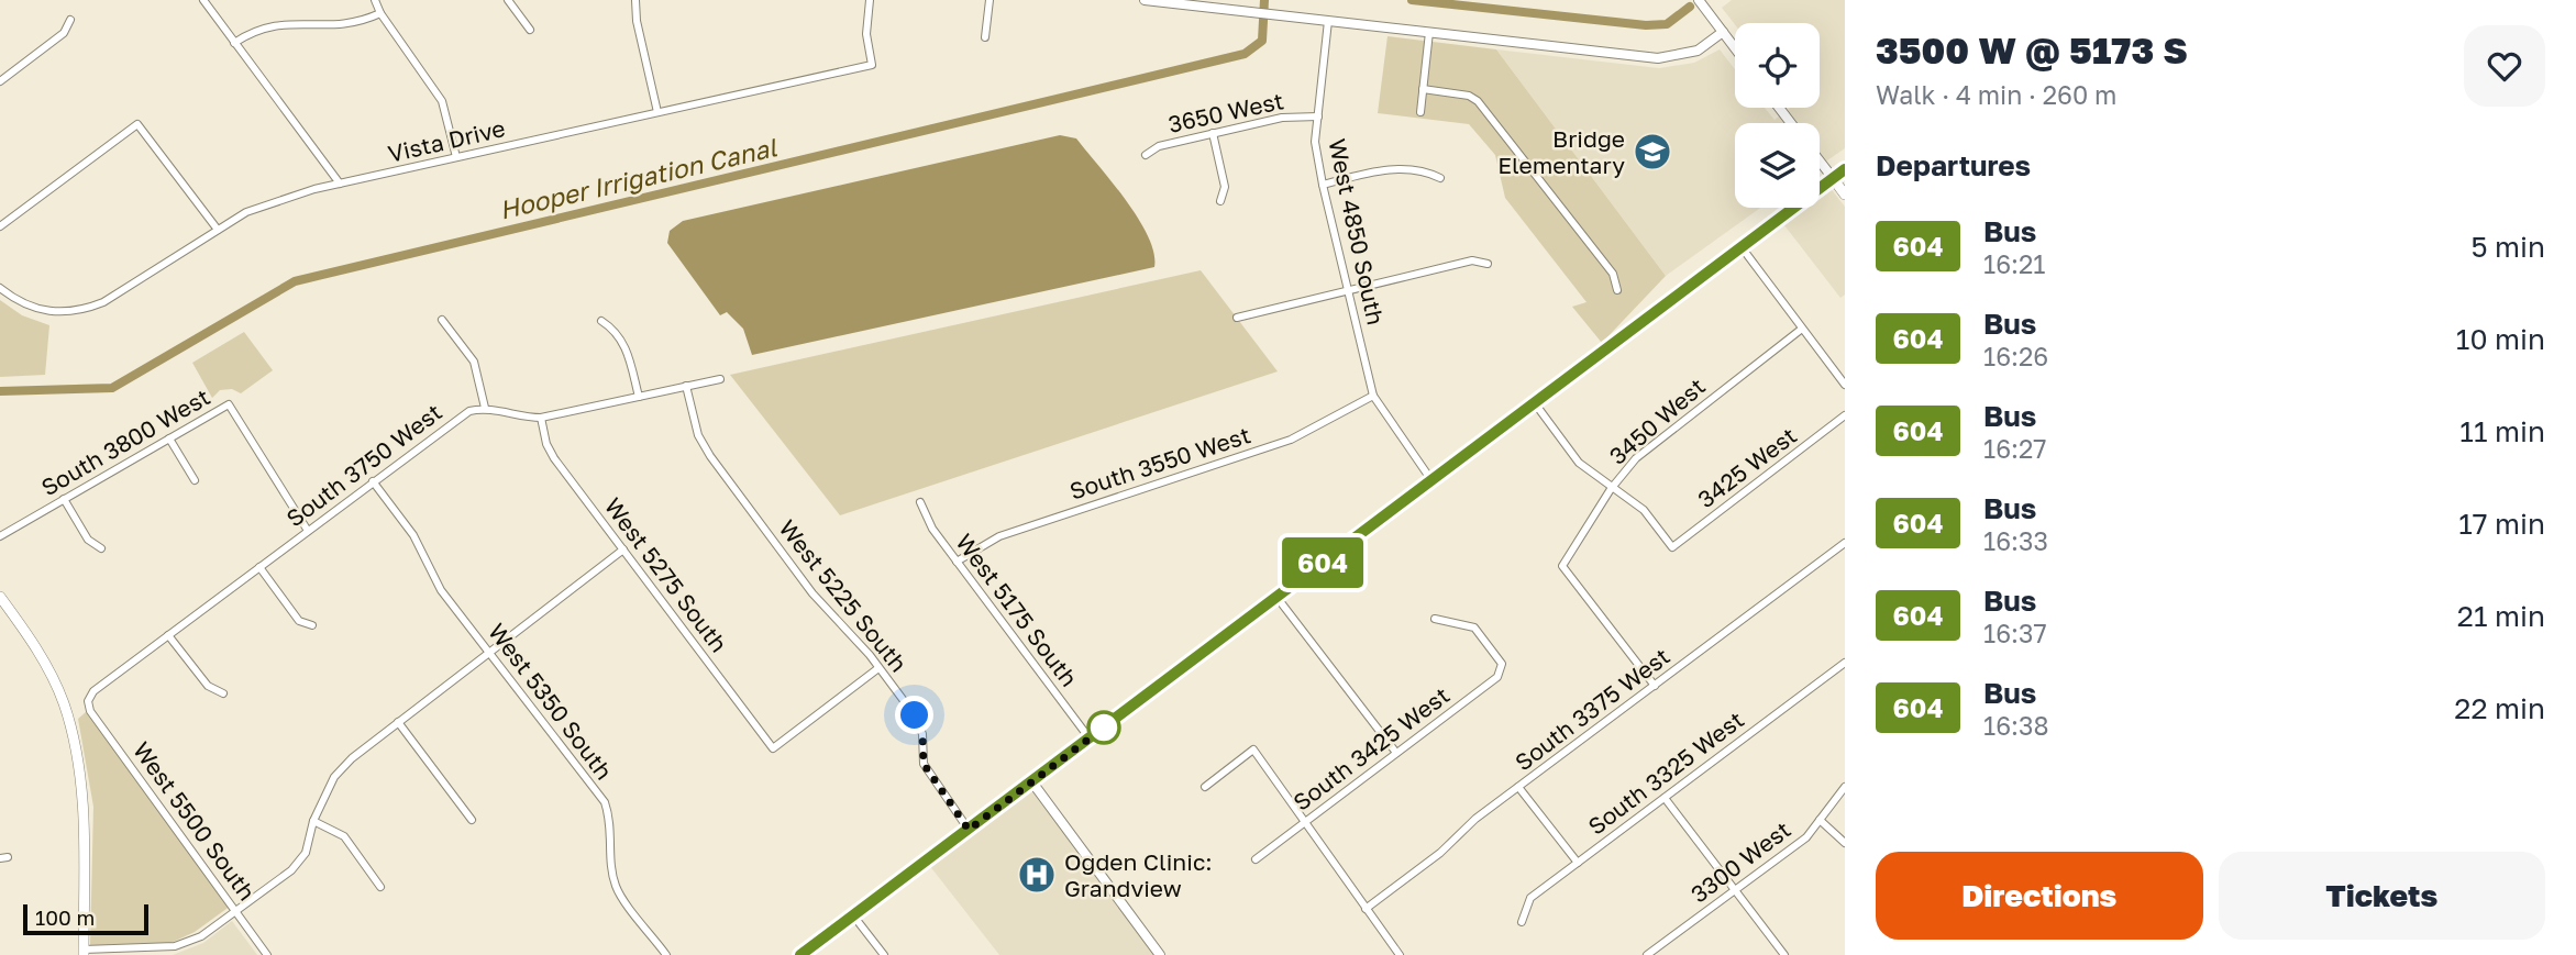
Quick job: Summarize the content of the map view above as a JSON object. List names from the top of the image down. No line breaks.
{"streets":{"street":["3650 West","Vista Drive","West 4850 South","3450 West","South 3800 West","South 3550 West","South 3750 West","3425 West","West 5275 South","West 5225 South","West 5175 South","West 5350 South","South 3375 West","South 3425 West","South 3325 West","West 5500 South","3300 West"]},"crossings":[["3650 West","West 4850 South"],["West 4850 South","South 3550 West"],["3450 West","3425 West"],["3450 West","South 3375 West"],["South 3800 West","South 3750 West"],["South 3550 West","West 5175 South"],["South 3750 West","West 5350 South"],["South 3750 West","West 5500 South"],["West 5275 South","West 5225 South"]],"water":["Hooper Irrigation Canal"],"places":{"school or university":["Bridge Elementary"],"hospital":["Ogden Clinic: Grandview"]},"lines":["bus line 604"],"scale_bar":"100 m","page":{"on_map":"604","heading":[["3500 W @ 5173 S","Walk · 4 min · 260 m"],"Departures"],"list":[{"mark":"604","name":"Bus","note":"16:21","value":"5 min"},{"mark":"604","name":"Bus","note":"16:26","value":"10 min"},{"mark":"604","name":"Bus","note":"16:27","value":"11 min"},{"mark":"604","name":"Bus","note":"16:33","value":"17 min"},{"mark":"604","name":"Bus","note":"16:37","value":"21 min"},{"mark":"604","name":"Bus","note":"16:38","value":"22 min"}],"buttons":["Directions","Tickets"],"scale":"100 m"}}
